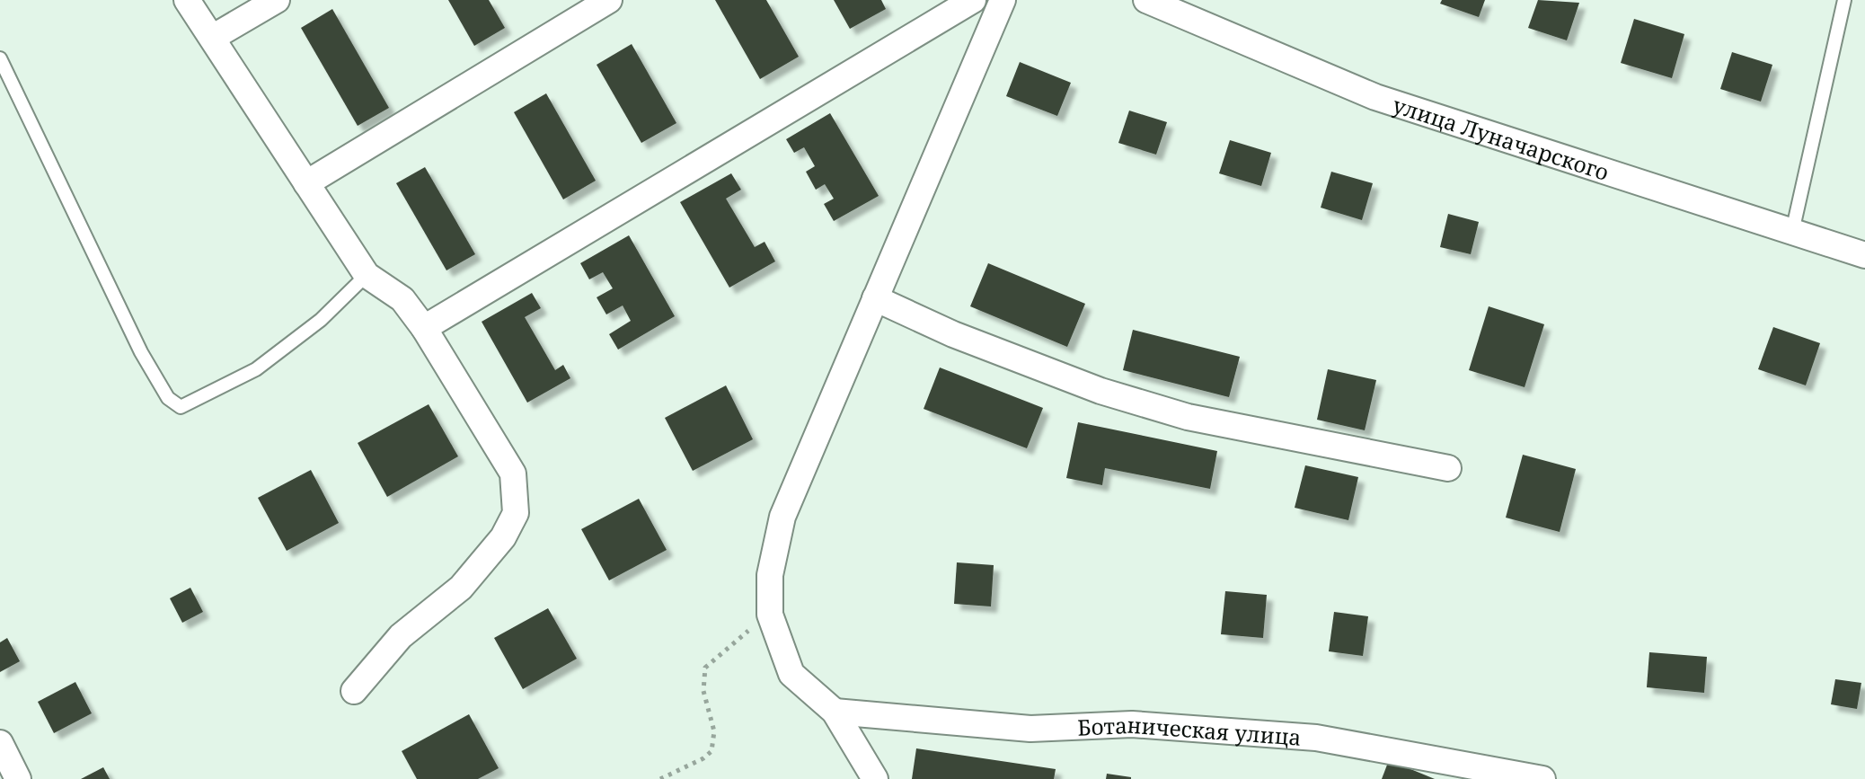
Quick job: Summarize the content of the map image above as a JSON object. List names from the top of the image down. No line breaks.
{"streets":{"street":["улица Луначарского","Ботаническая улица"]}}
